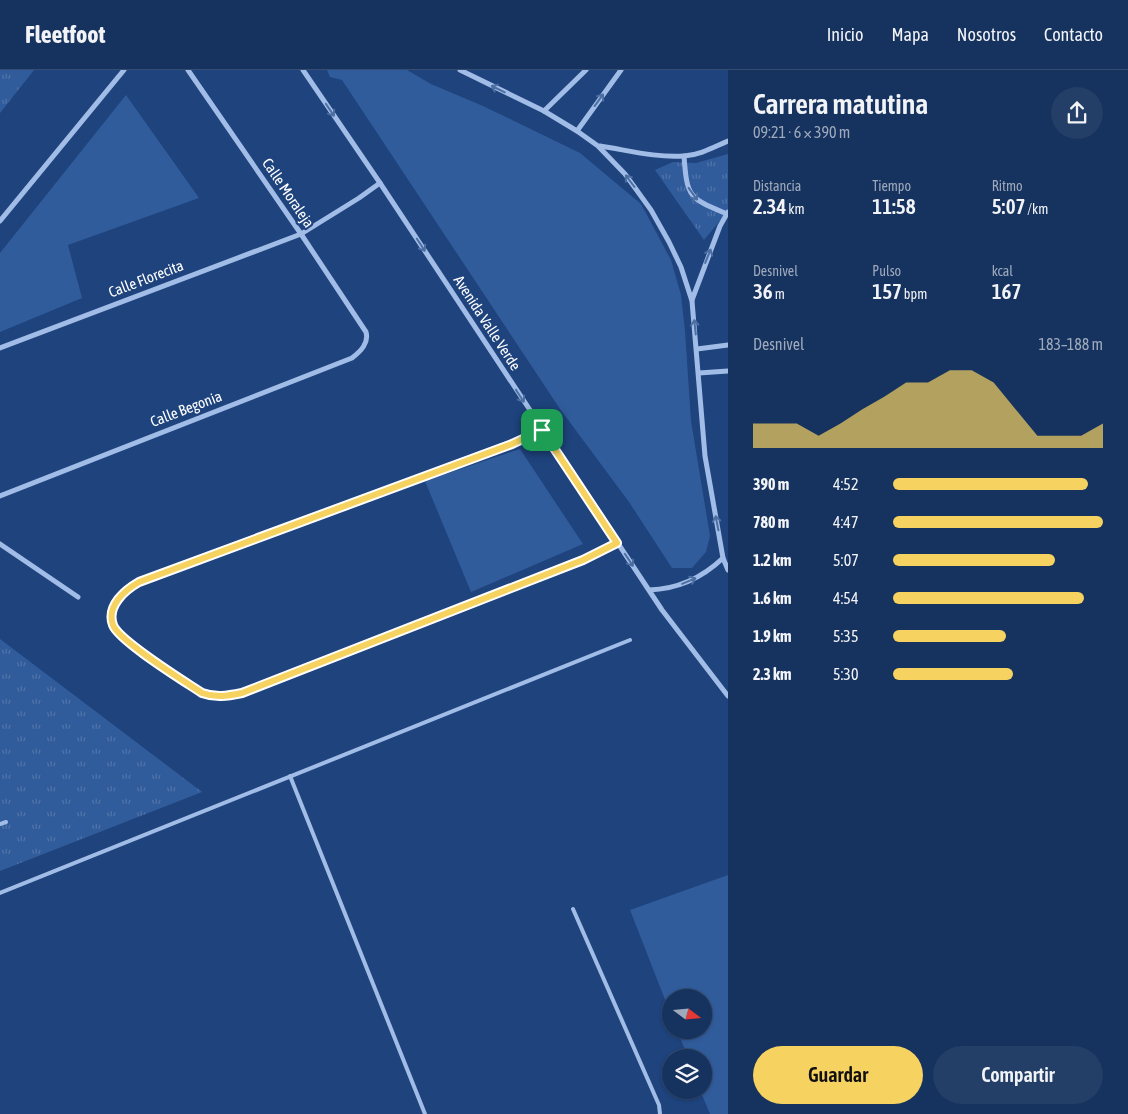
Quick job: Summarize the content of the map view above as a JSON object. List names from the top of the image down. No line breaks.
{"streets":{"street":["Calle Moraleja","Calle Florecita","Avenida Valle Verde","Calle Begonia"]},"crossings":[["Calle Moraleja","Calle Florecita"],["Calle Moraleja","Calle Begonia"],["Calle Florecita","Avenida Valle Verde"]],"one_way":["Avenida Valle Verde"],"north":"right","page":{"header":"Fleetfoot","nav":["Inicio","Mapa","Nosotros","Contacto"],"heading":["Carrera matutina","09:21 · 6 × 390 m"],"stats":[["Distancia","2.34 km"],["Tiempo","11:58"],["Ritmo","5:07 /km"],["Desnivel","36 m"],["Pulso","157 bpm"],["kcal","167"]],"chart":["Desnivel","183–188 m"],"list":[{"name":"390 m","note":"4:52"},{"name":"780 m","note":"4:47"},{"name":"1.2 km","note":"5:07"},{"name":"1.6 km","note":"4:54"},{"name":"1.9 km","note":"5:35"},{"name":"2.3 km","note":"5:30"}],"buttons":["Guardar","Compartir"]}}
